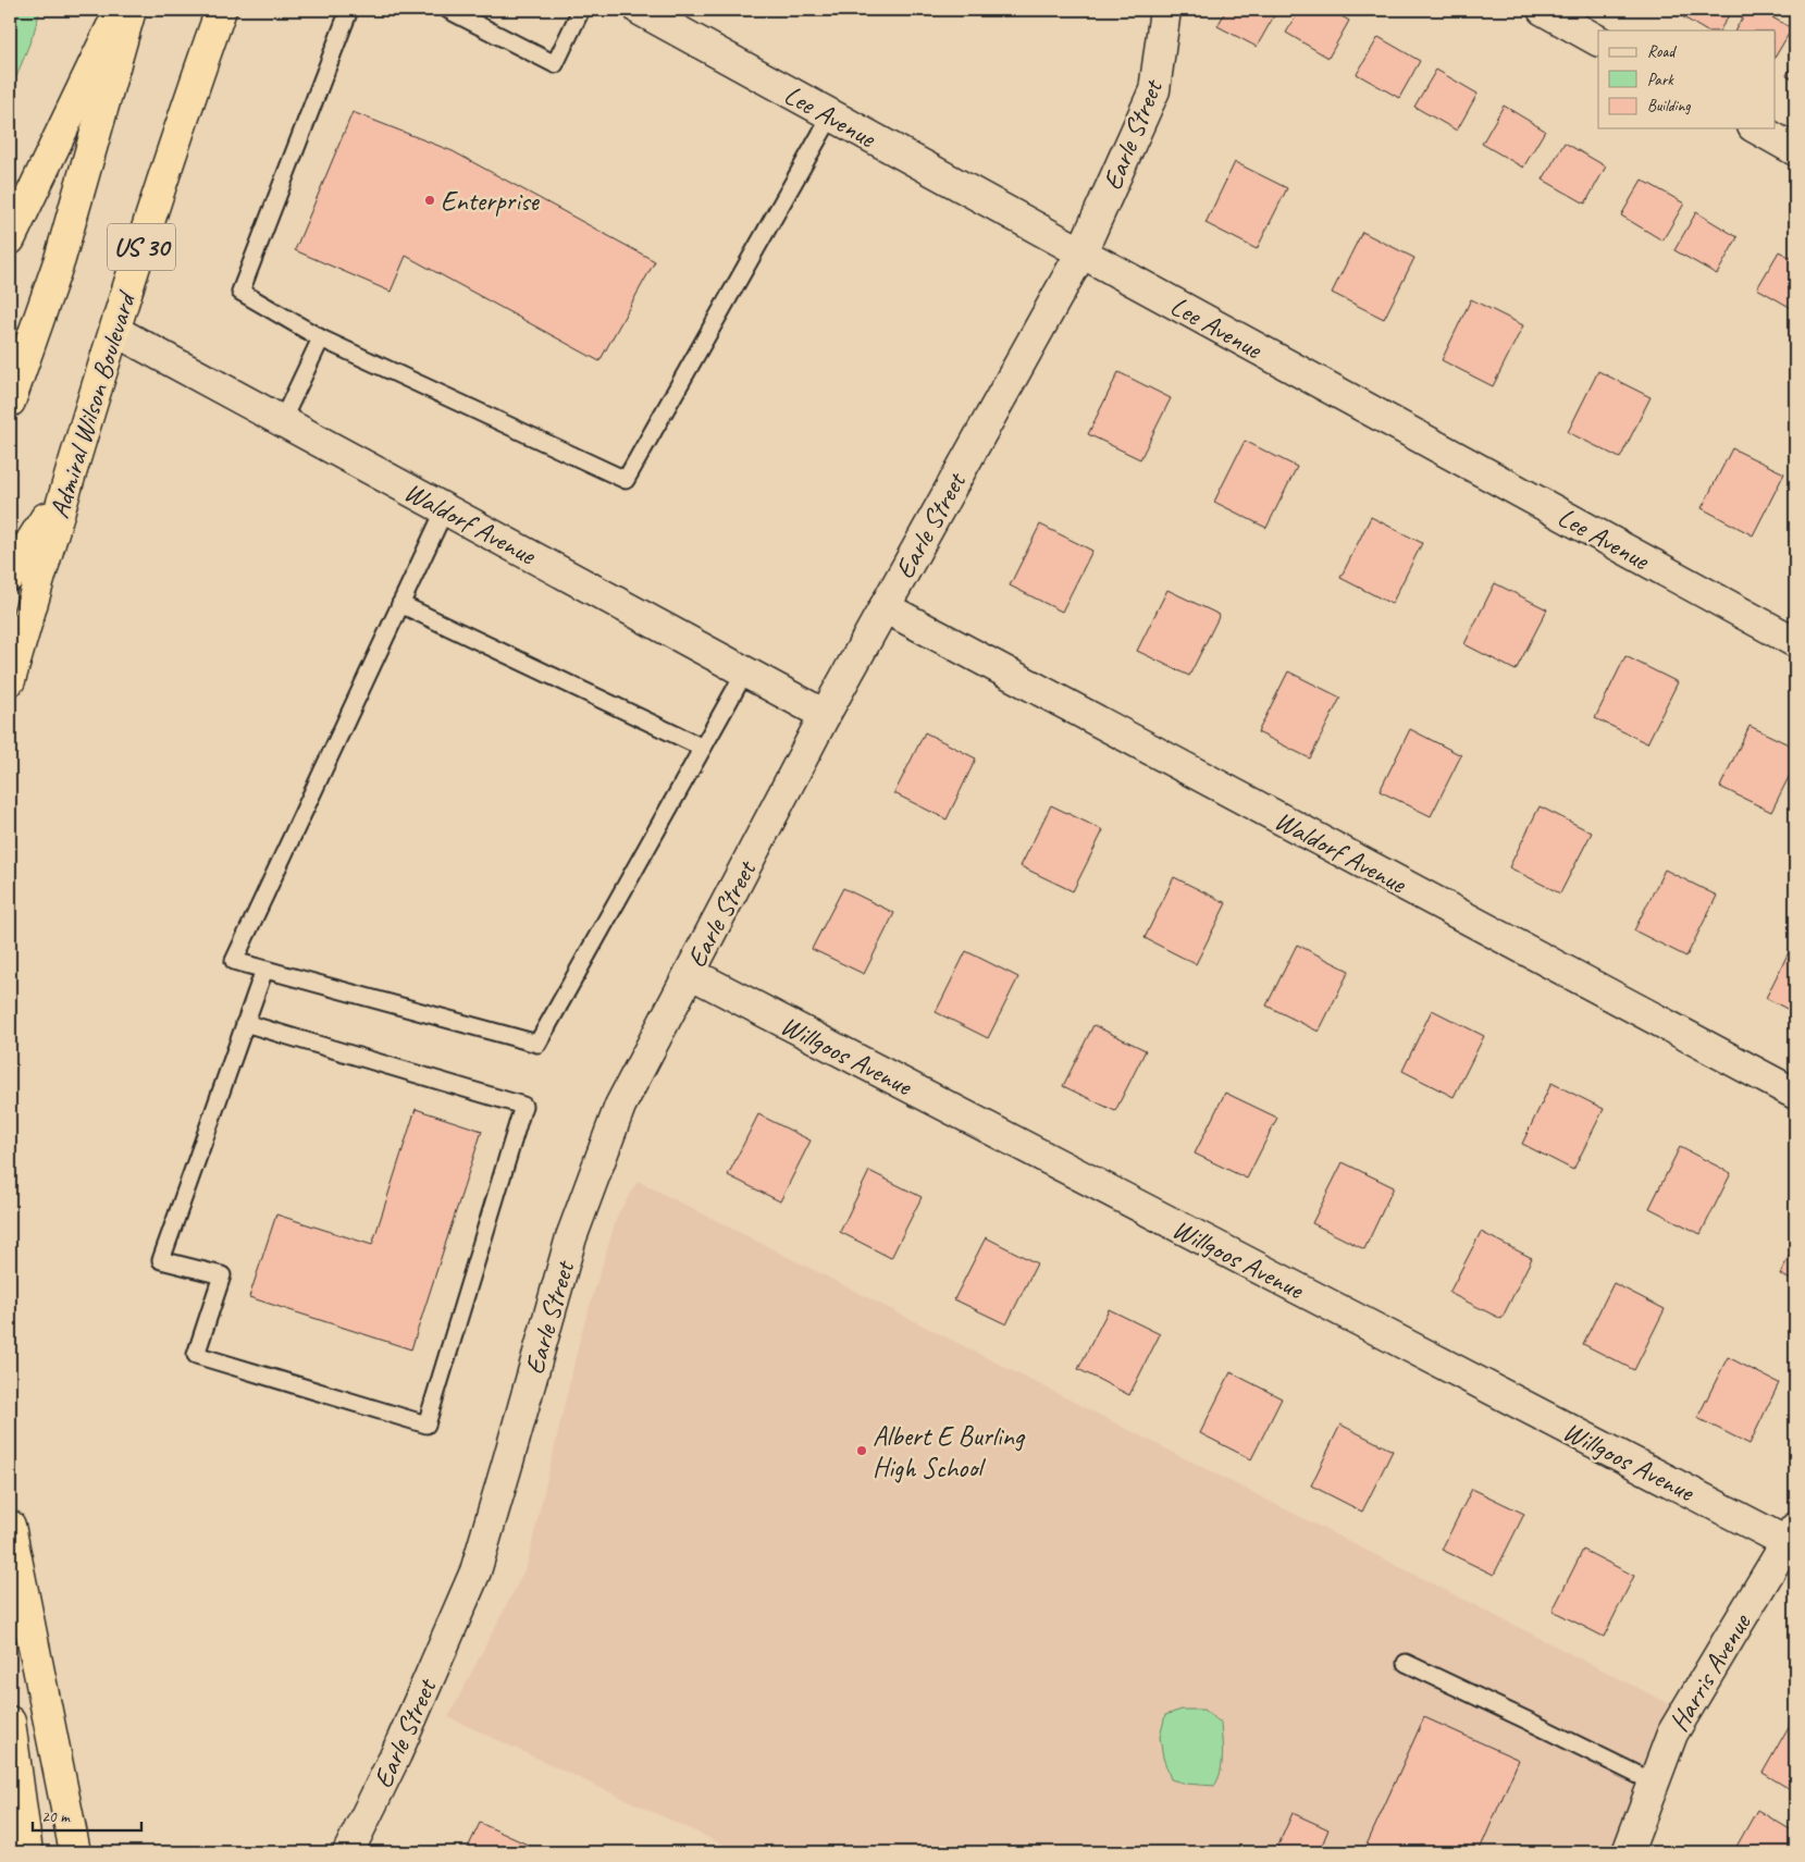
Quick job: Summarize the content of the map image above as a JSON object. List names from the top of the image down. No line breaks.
{"streets":{"highway":["US 30","Admiral Wilson Boulevard"],"street":["Lee Avenue","Earle Street","Waldorf Avenue","Willgoos Avenue","Harris Avenue"]},"crossings":[["Lee Avenue","Earle Street"],["Earle Street","Waldorf Avenue"],["Earle Street","Willgoos Avenue"],["Admiral Wilson Boulevard","Waldorf Avenue"],["Willgoos Avenue","Harris Avenue"]],"places":["Enterprise","Albert E Burling High School"],"legend":["Road","Park","Building"],"scale_bar":"20 m"}
